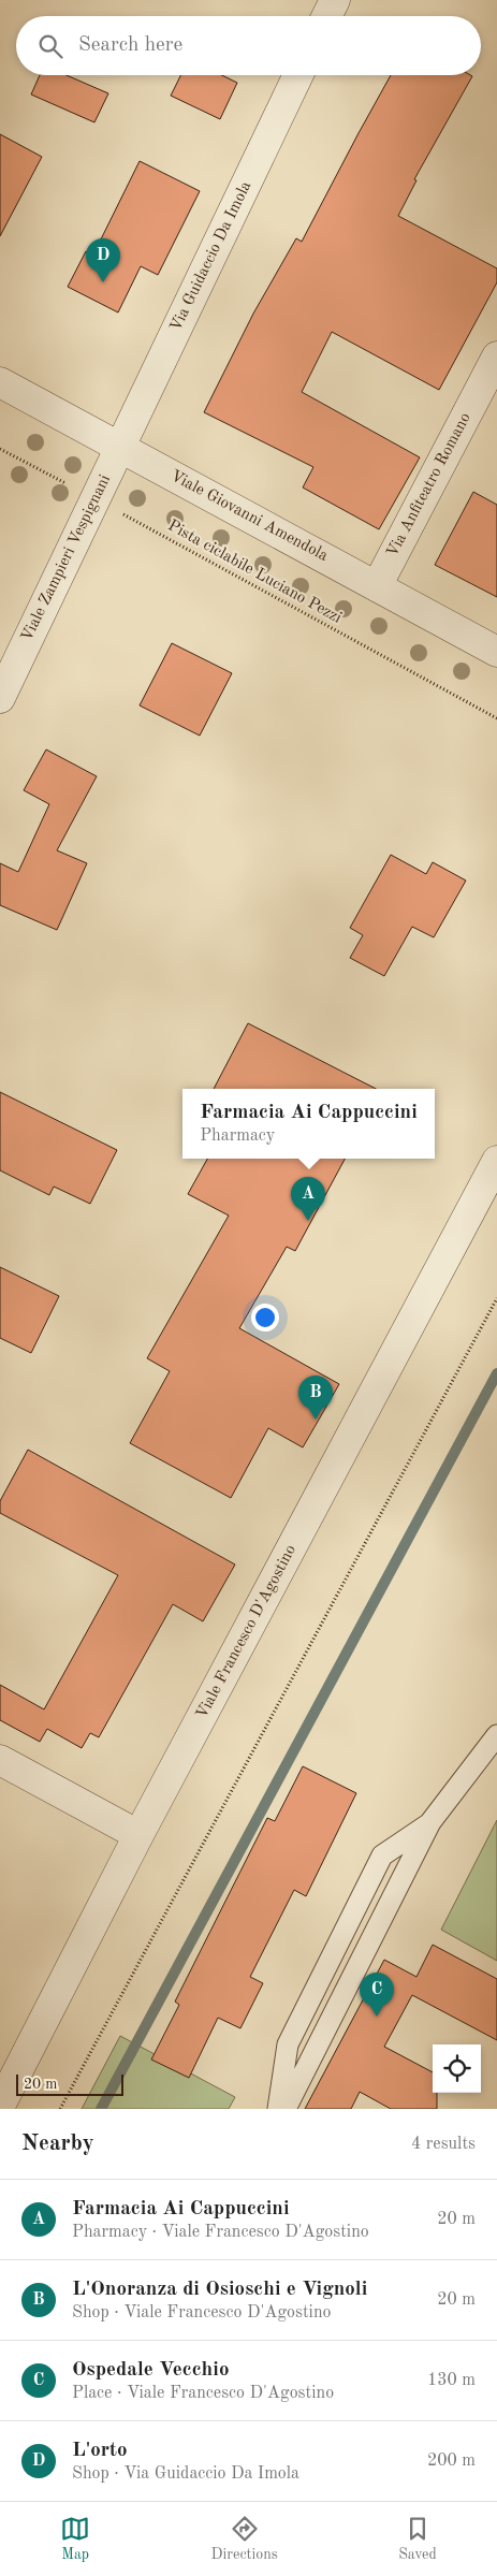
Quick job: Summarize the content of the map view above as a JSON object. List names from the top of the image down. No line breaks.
{"streets":{"street":["Via Guidaccio Da Imola","Via Anfiteatro Romano","Viale Giovanni Amendola","Viale Zampieri Vespignani","Viale Francesco D'Agostino"],"path":["Pista ciclabile Luciano Pezzi"]},"crossings":[["Via Guidaccio Da Imola","Viale Giovanni Amendola"],["Via Guidaccio Da Imola","Viale Zampieri Vespignani"],["Via Anfiteatro Romano","Viale Giovanni Amendola"],["Viale Giovanni Amendola","Viale Zampieri Vespignani"],["Viale Zampieri Vespignani","Pista ciclabile Luciano Pezzi"]],"scale_bar":"20 m","page":{"search":"Search here","pins":["D","A","B","C"],"popup":["Farmacia Ai Cappuccini","Pharmacy"],"scale":"20 m","heading":["Nearby","4 results"],"list":[{"mark":"A","name":"Farmacia Ai Cappuccini","note":"Pharmacy · Viale Francesco D'Agostino","value":"20 m"},{"mark":"B","name":"L'Onoranza di Osioschi e Vignoli","note":"Shop · Viale Francesco D'Agostino","value":"20 m"},{"mark":"C","name":"Ospedale Vecchio","note":"Place · Viale Francesco D'Agostino","value":"130 m"},{"mark":"D","name":"L'orto","note":"Shop · Via Guidaccio Da Imola","value":"200 m"}],"nav":["Map","Directions","Saved"]}}
